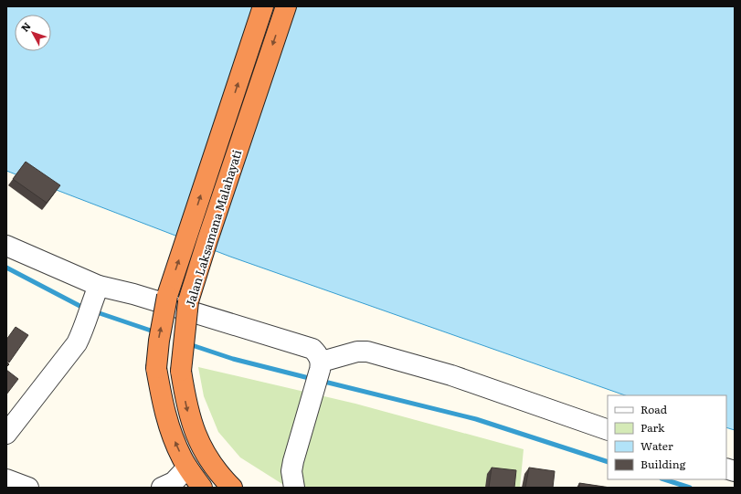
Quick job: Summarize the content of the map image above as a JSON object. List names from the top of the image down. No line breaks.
{"streets":{"highway":["Jalan Laksamana Malahayati"]},"legend":["Road","Park","Water","Building"],"north":"top left"}
